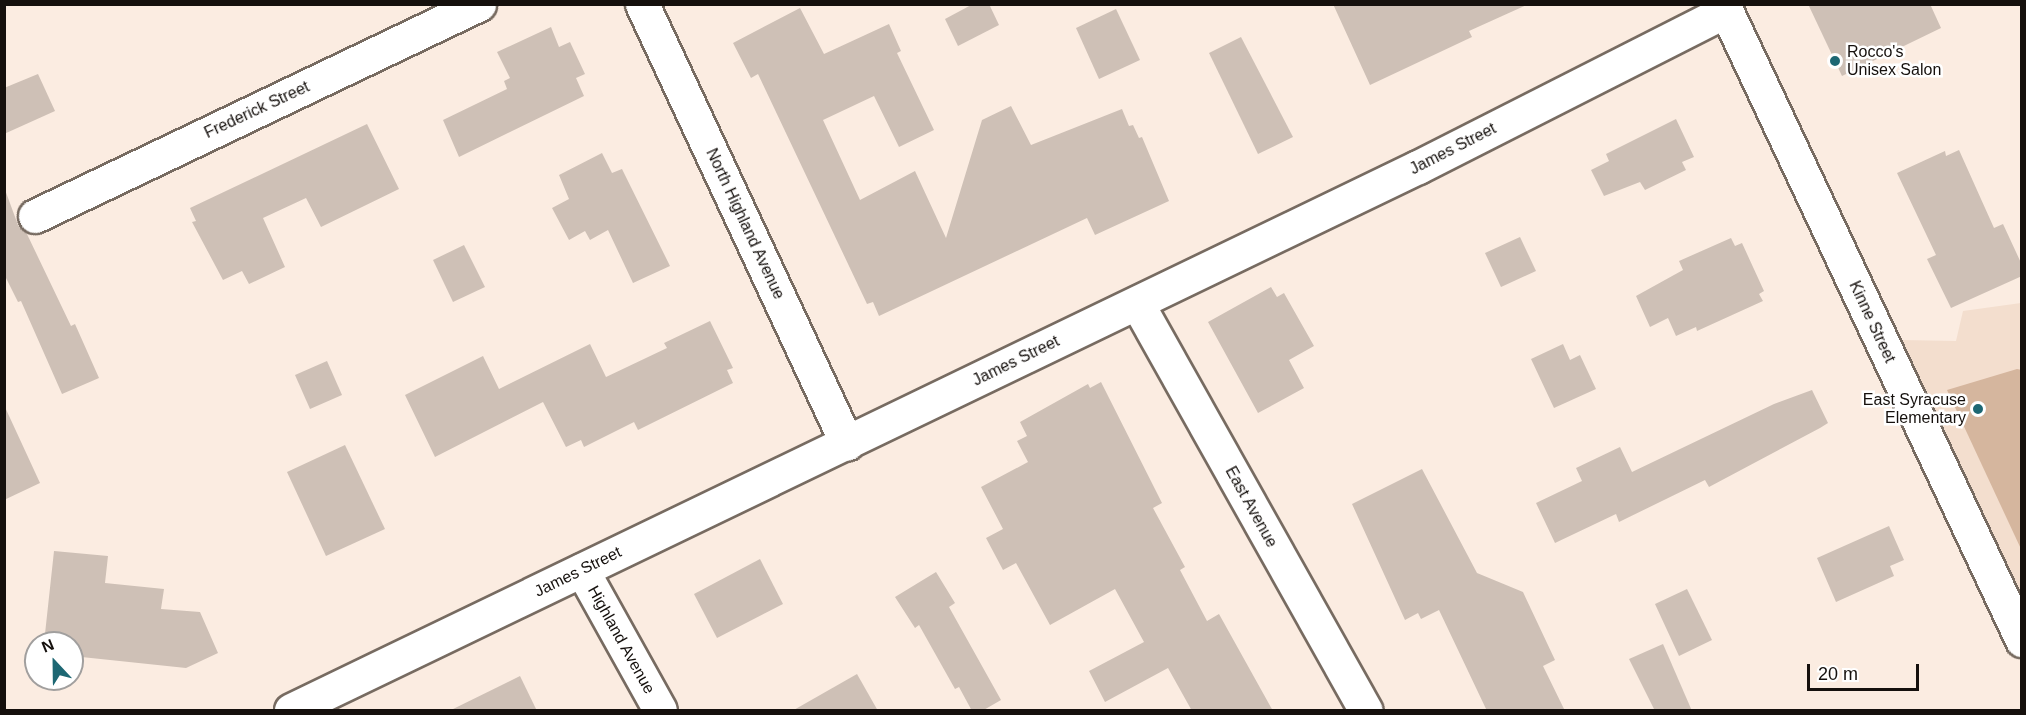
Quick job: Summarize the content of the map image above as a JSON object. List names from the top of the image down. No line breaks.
{"streets":{"street":["Frederick Street","James Street","North Highland Avenue","Kinne Street","East Avenue","Highland Avenue"]},"crossings":[["James Street","North Highland Avenue"],["James Street","Kinne Street"],["James Street","East Avenue"],["James Street","Highland Avenue"]],"places":["Rocco's Unisex Salon","East Syracuse Elementary"],"scale_bar":"20 m","north":"top"}
